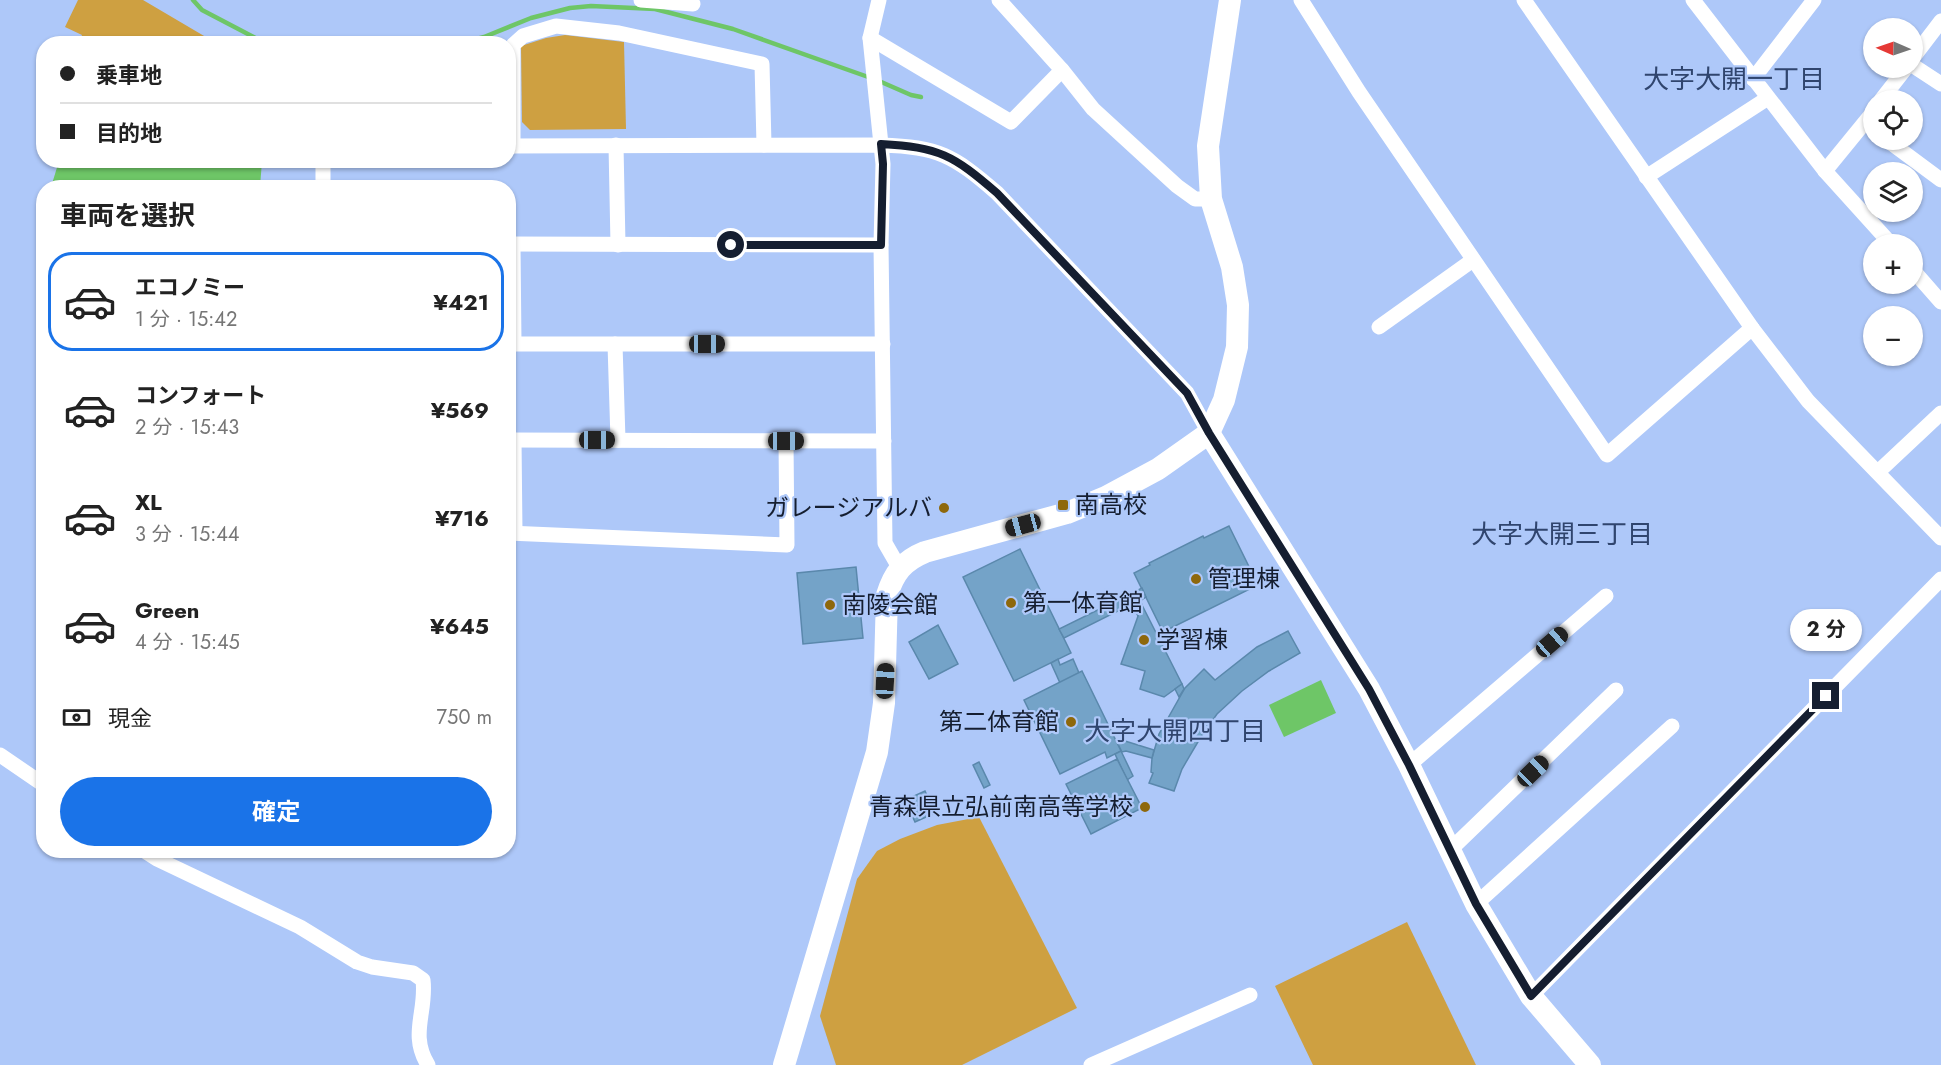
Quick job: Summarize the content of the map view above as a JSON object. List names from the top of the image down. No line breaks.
{"districts":["大字大開一丁目","大字大開三丁目","大字大開四丁目"],"places":{"transit":["南高校"],"other":["ガレージアルバ","管理棟","第一体育館","南陵会館","学習棟","第二体育館","青森県立弘前南高等学校"]},"north":"left","page":{"map_buttons":["+","−"],"banner":["乗車地","目的地"],"heading":"車両を選択","list":[{"name":"エコノミー","note":"1 分 · 15:42","value":"¥421"},{"name":"コンフォート","note":"2 分 · 15:43","value":"¥569"},{"name":"XL","note":"3 分 · 15:44","value":"¥716"},{"name":"Green","note":"4 分 · 15:45","value":"¥645"}],"bubble":"2 分","pay":["現金","750 m"],"buttons":"確定"}}
